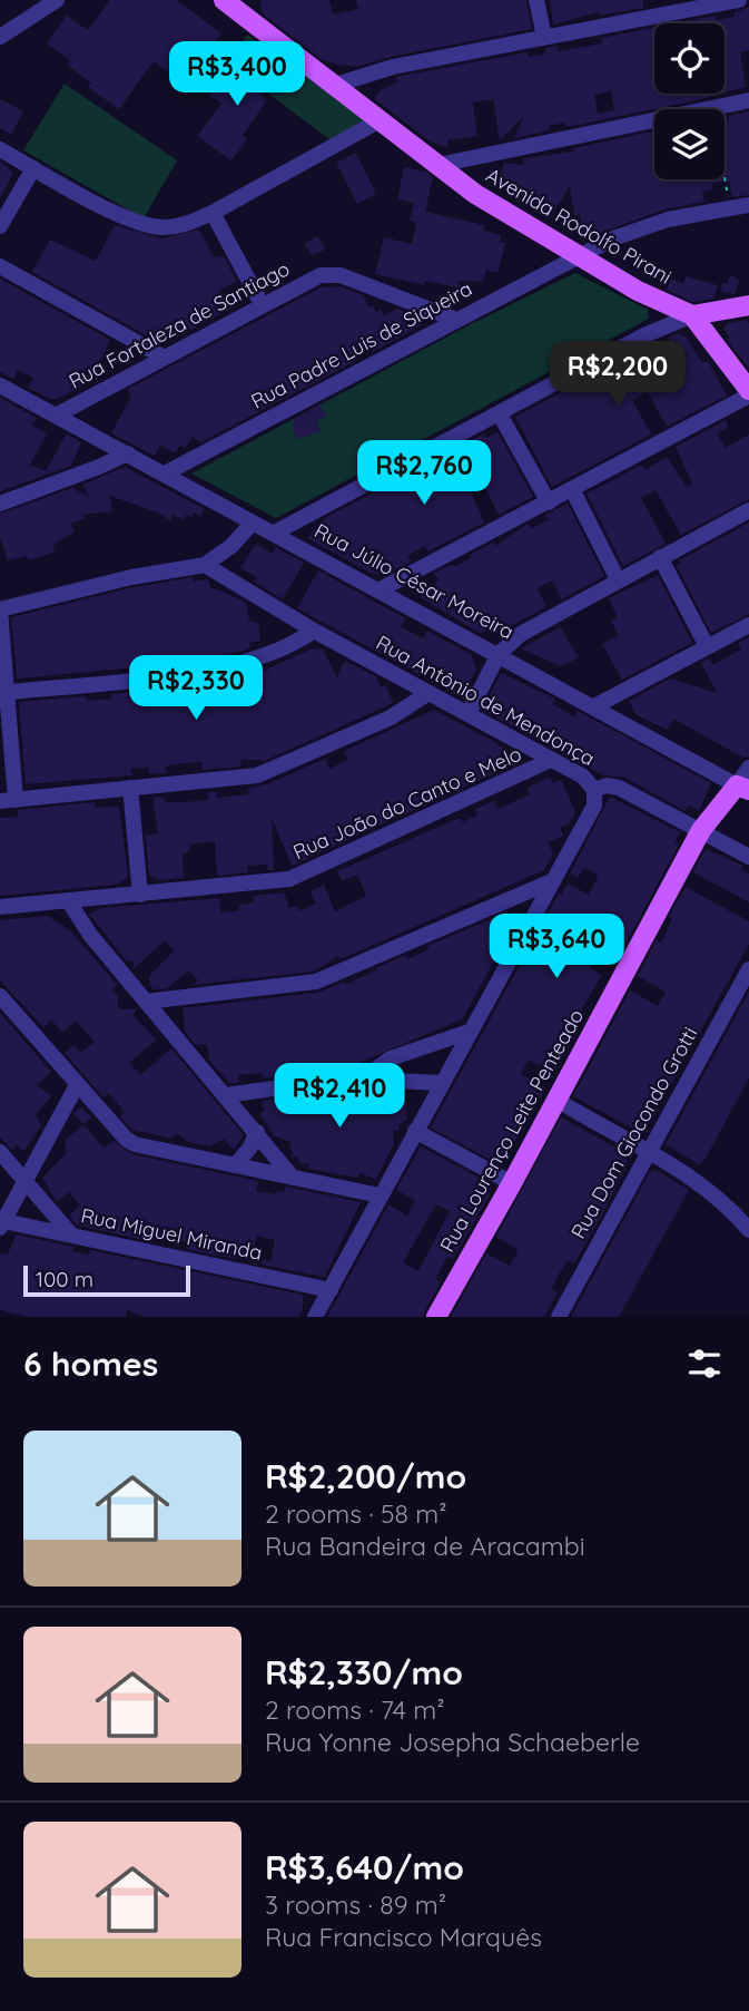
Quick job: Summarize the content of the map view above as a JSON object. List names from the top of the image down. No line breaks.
{"streets":{"main road":["Avenida Rodolfo Pirani","Rua Lourenço Leite Penteado"],"street":["Rua Fortaleza de Santiago","Rua Padre Luis de Siqueira","Rua Júlio César Moreira","Rua Antônio de Mendonça","Rua João do Canto e Melo","Rua Dom Giocondo Grotti","Rua Miguel Miranda"]},"crossings":[["Avenida Rodolfo Pirani","Rua Padre Luis de Siqueira"],["Rua Fortaleza de Santiago","Rua Padre Luis de Siqueira"],["Rua Fortaleza de Santiago","Rua Júlio César Moreira"],["Rua Padre Luis de Siqueira","Rua Júlio César Moreira"],["Rua Júlio César Moreira","Rua Lourenço Leite Penteado"],["Rua Antônio de Mendonça","Rua João do Canto e Melo"],["Rua Antônio de Mendonça","Rua Lourenço Leite Penteado"]],"scale_bar":"100 m","page":{"price":["R$3,400","R$2,200","R$2,760","R$2,330","R$3,640","R$2,410"],"scale":"100 m","heading":"6 homes","list":[{"name":"R$2,200/mo","note":"2 rooms · 58 m² · Rua Bandeira de Aracambi"},{"name":"R$2,330/mo","note":"2 rooms · 74 m² · Rua Yonne Josepha Schaeberle"},{"name":"R$3,640/mo","note":"3 rooms · 89 m² · Rua Francisco Marquês"}]}}
